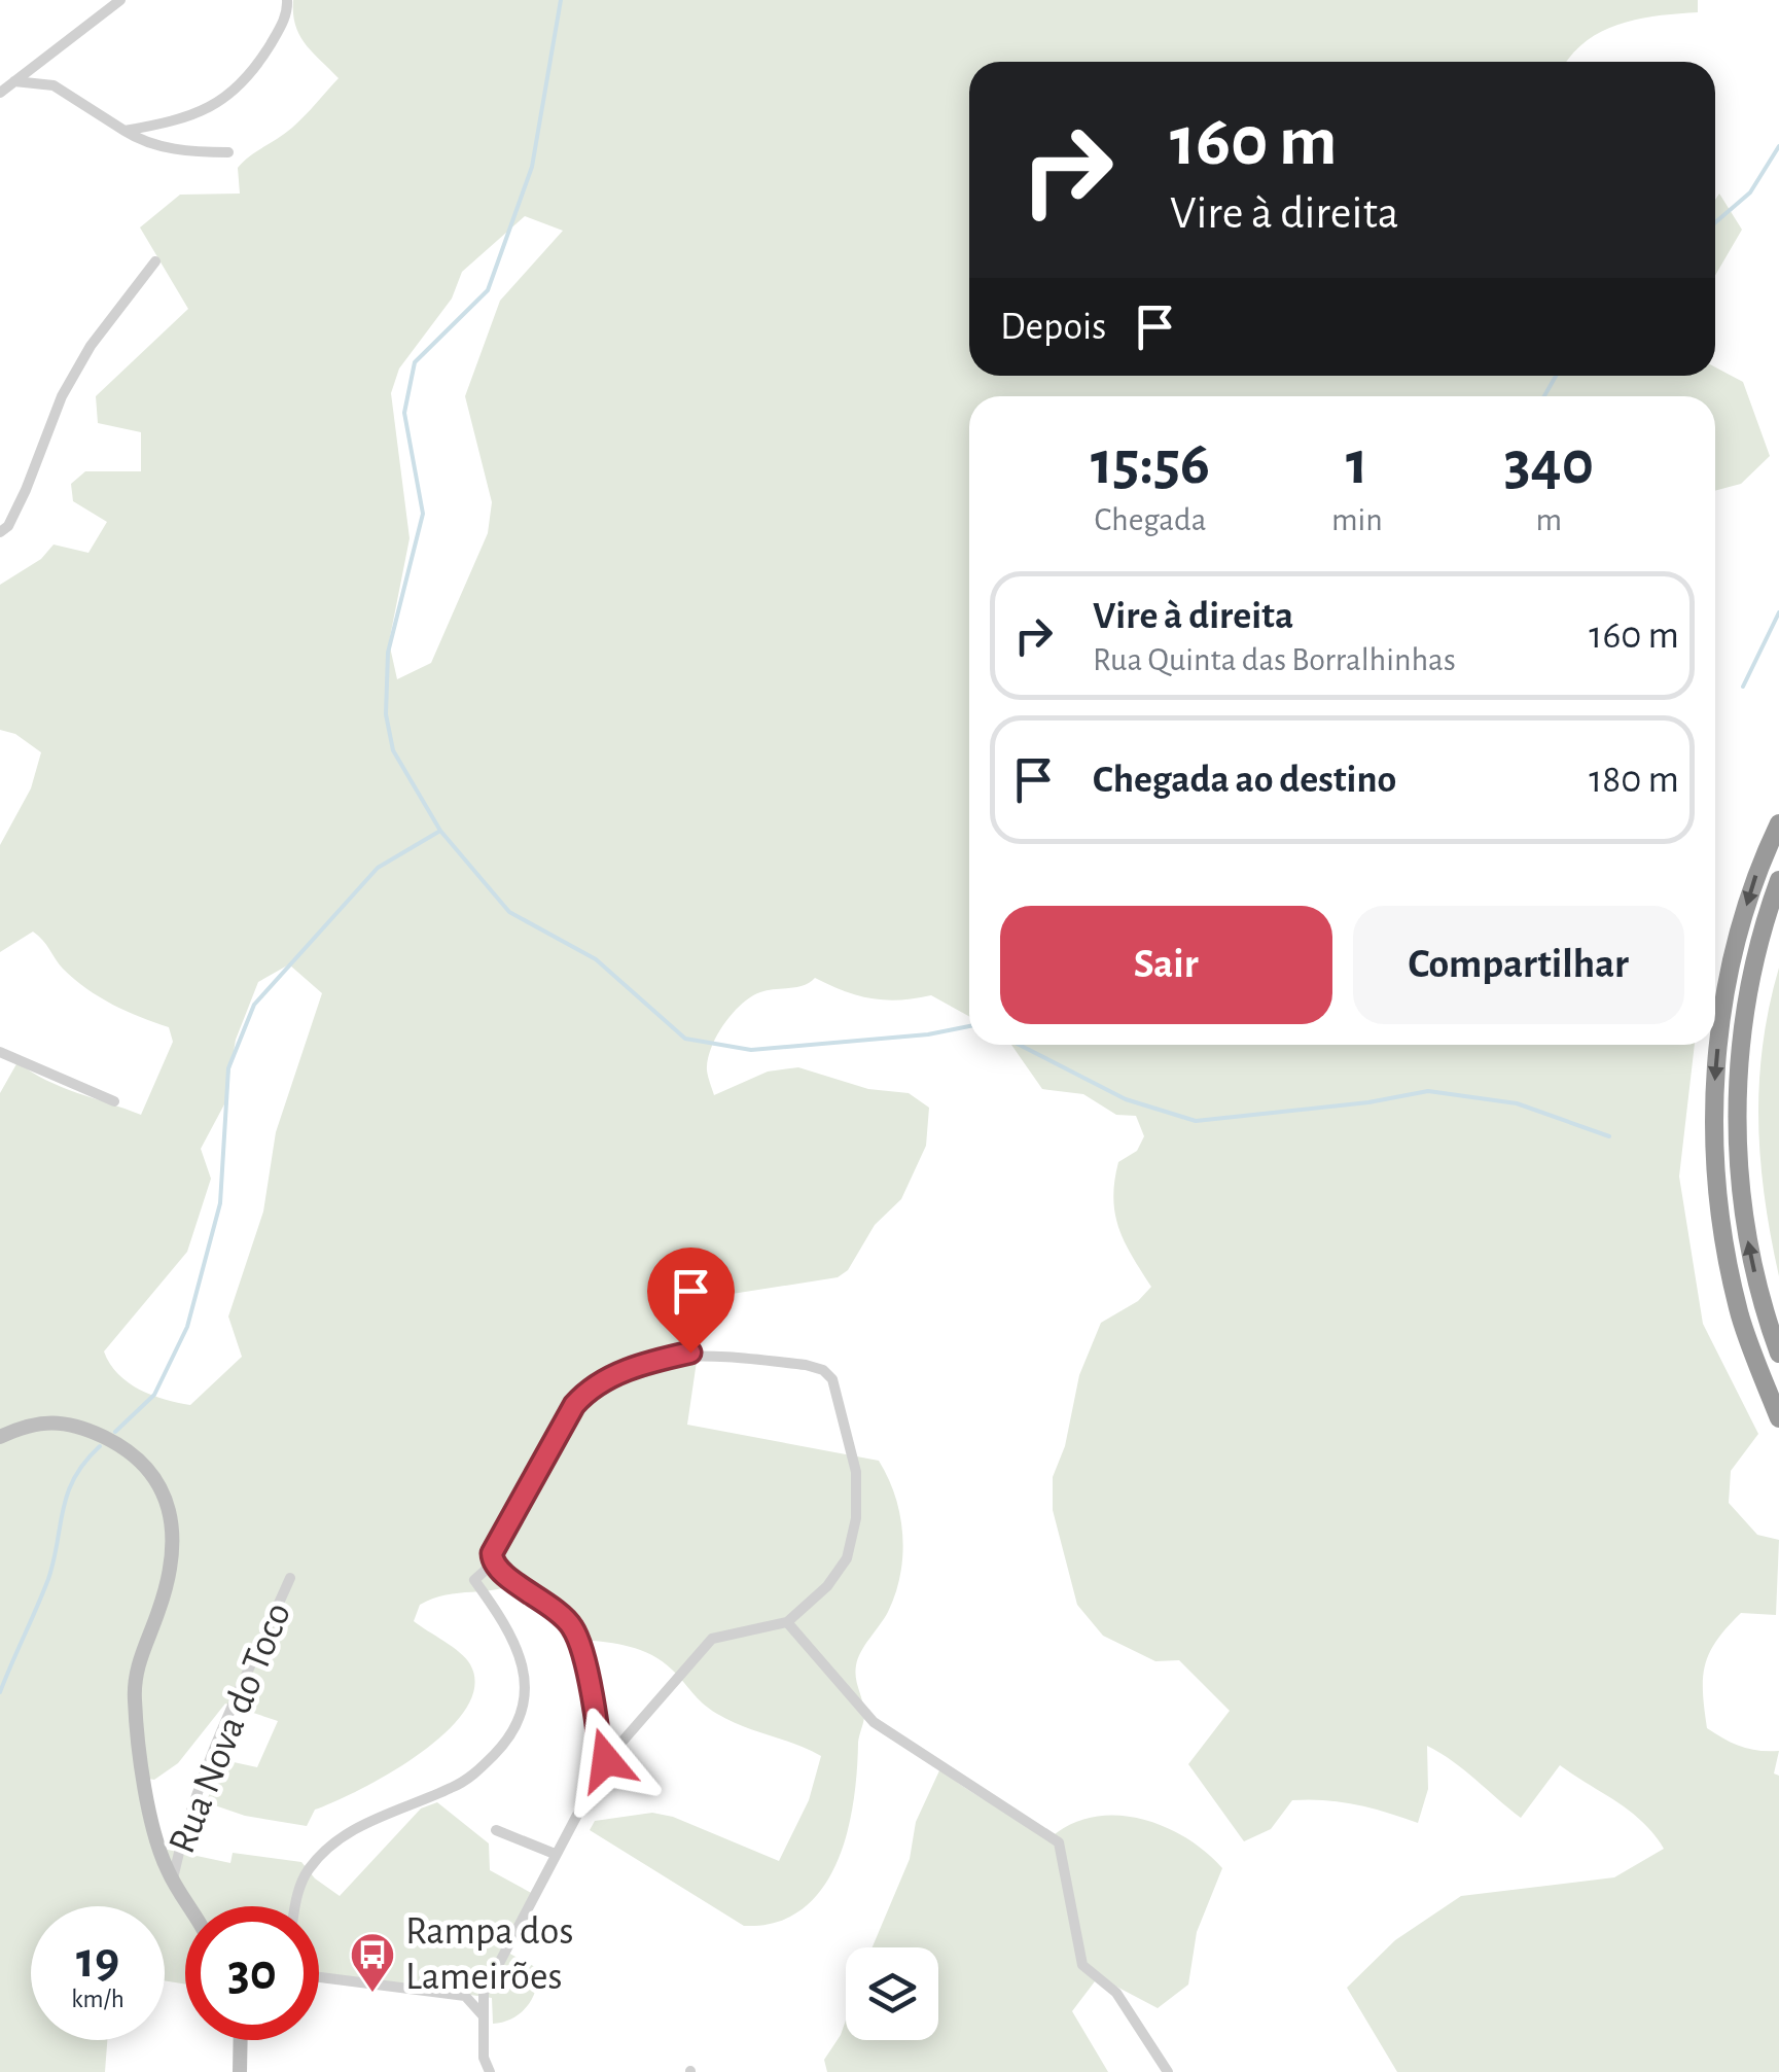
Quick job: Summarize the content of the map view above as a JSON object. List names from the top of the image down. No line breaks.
{"streets":{"street":["Rua Nova do Toco"]},"places":{"bus stop":["Rampa dos Lameirões"]},"page":{"turn":["160 m","Vire à direita"],"then":"Depois","eta":["15:56","Chegada","1","min","340","m"],"list":[{"name":"Vire à direita","note":"Rua Quinta das Borralhinhas","value":"160 m"},{"name":"Chegada ao destino","value":"180 m"}],"buttons":["Sair","Compartilhar"],"speed":"19 km/h","limit":"30"}}
